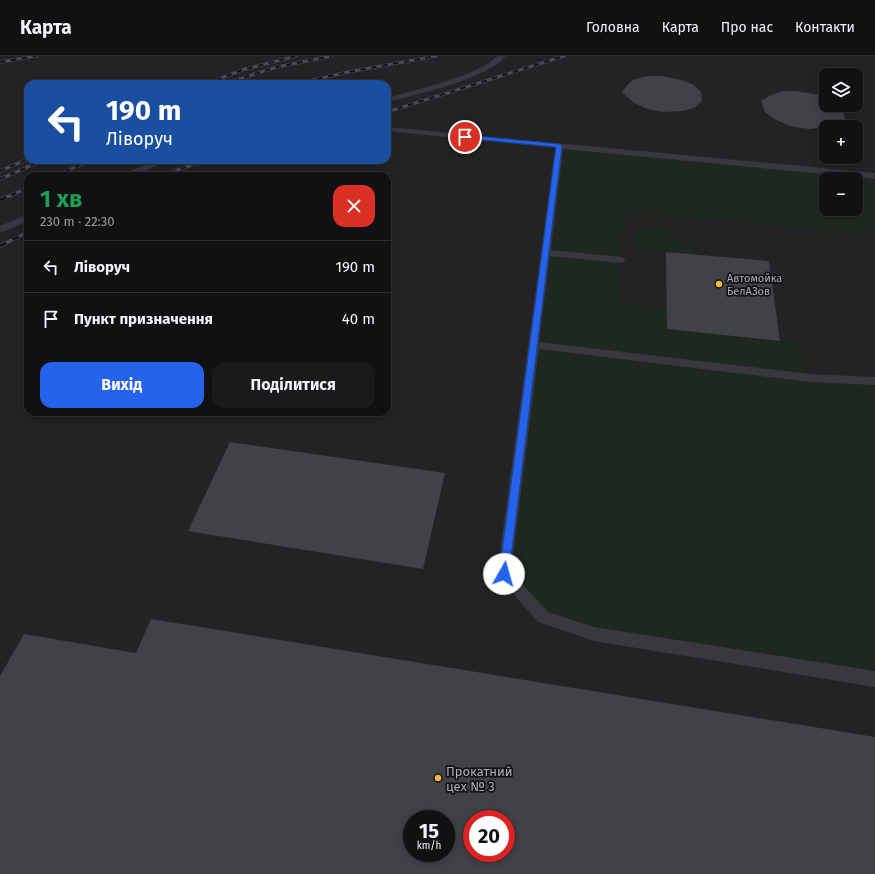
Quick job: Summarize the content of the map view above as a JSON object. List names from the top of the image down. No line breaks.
{"places":["Автомойка БелАЗов","Прокатний цех № 3"],"page":{"header":"Карта","nav":["Головна","Карта","Про нас","Контакти"],"map_buttons":["+","−"],"turn":["190 m","Ліворуч"],"heading":["1 хв","230 m · 22:30"],"list":[{"name":"Ліворуч","value":"190 m"},{"name":"Пункт призначення","value":"40 m"}],"buttons":["Вихід","Поділитися"],"speed":"15 km/h","limit":"20"}}
